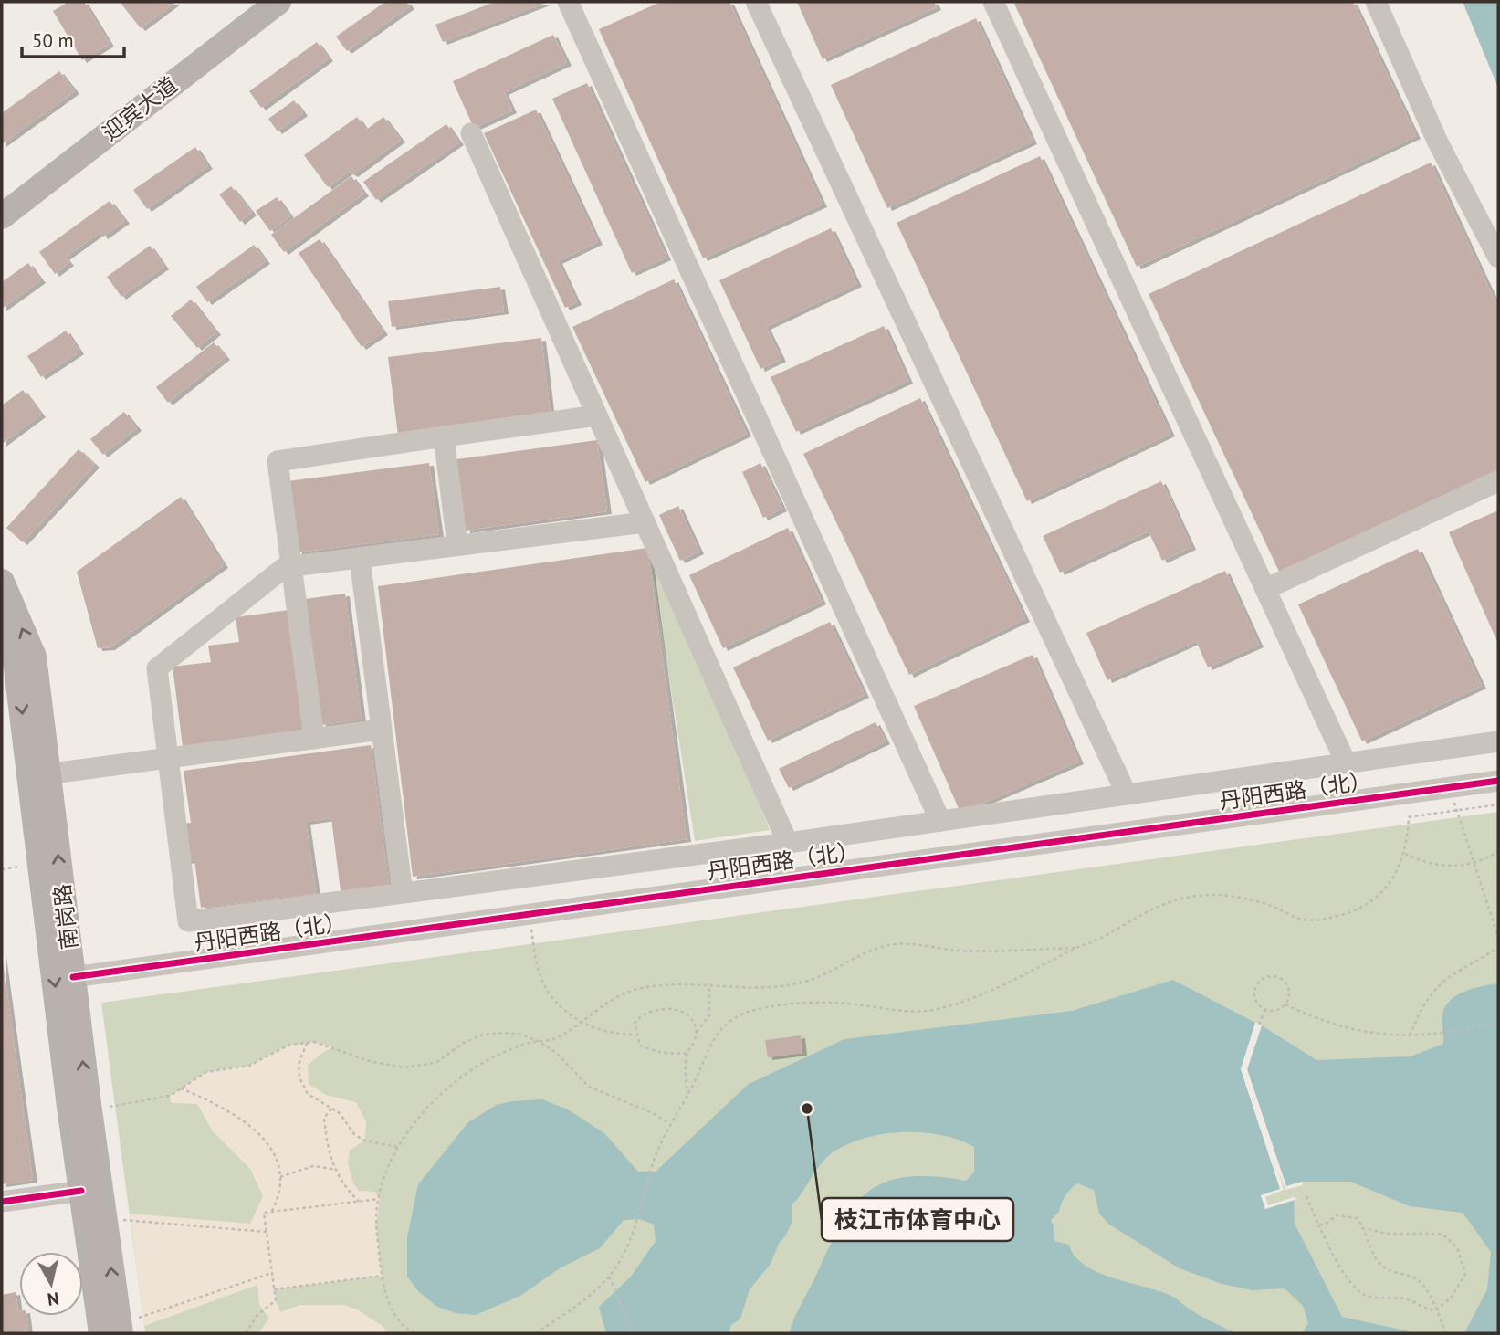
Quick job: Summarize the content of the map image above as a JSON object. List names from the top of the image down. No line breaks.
{"streets":{"main road":["迎宾大道","南岗路"],"street":["丹阳西路（北）"]},"crossings":[["丹阳西路（北）","南岗路"]],"places":["枝江市体育中心"],"scale_bar":"50 m","north":"bottom"}
